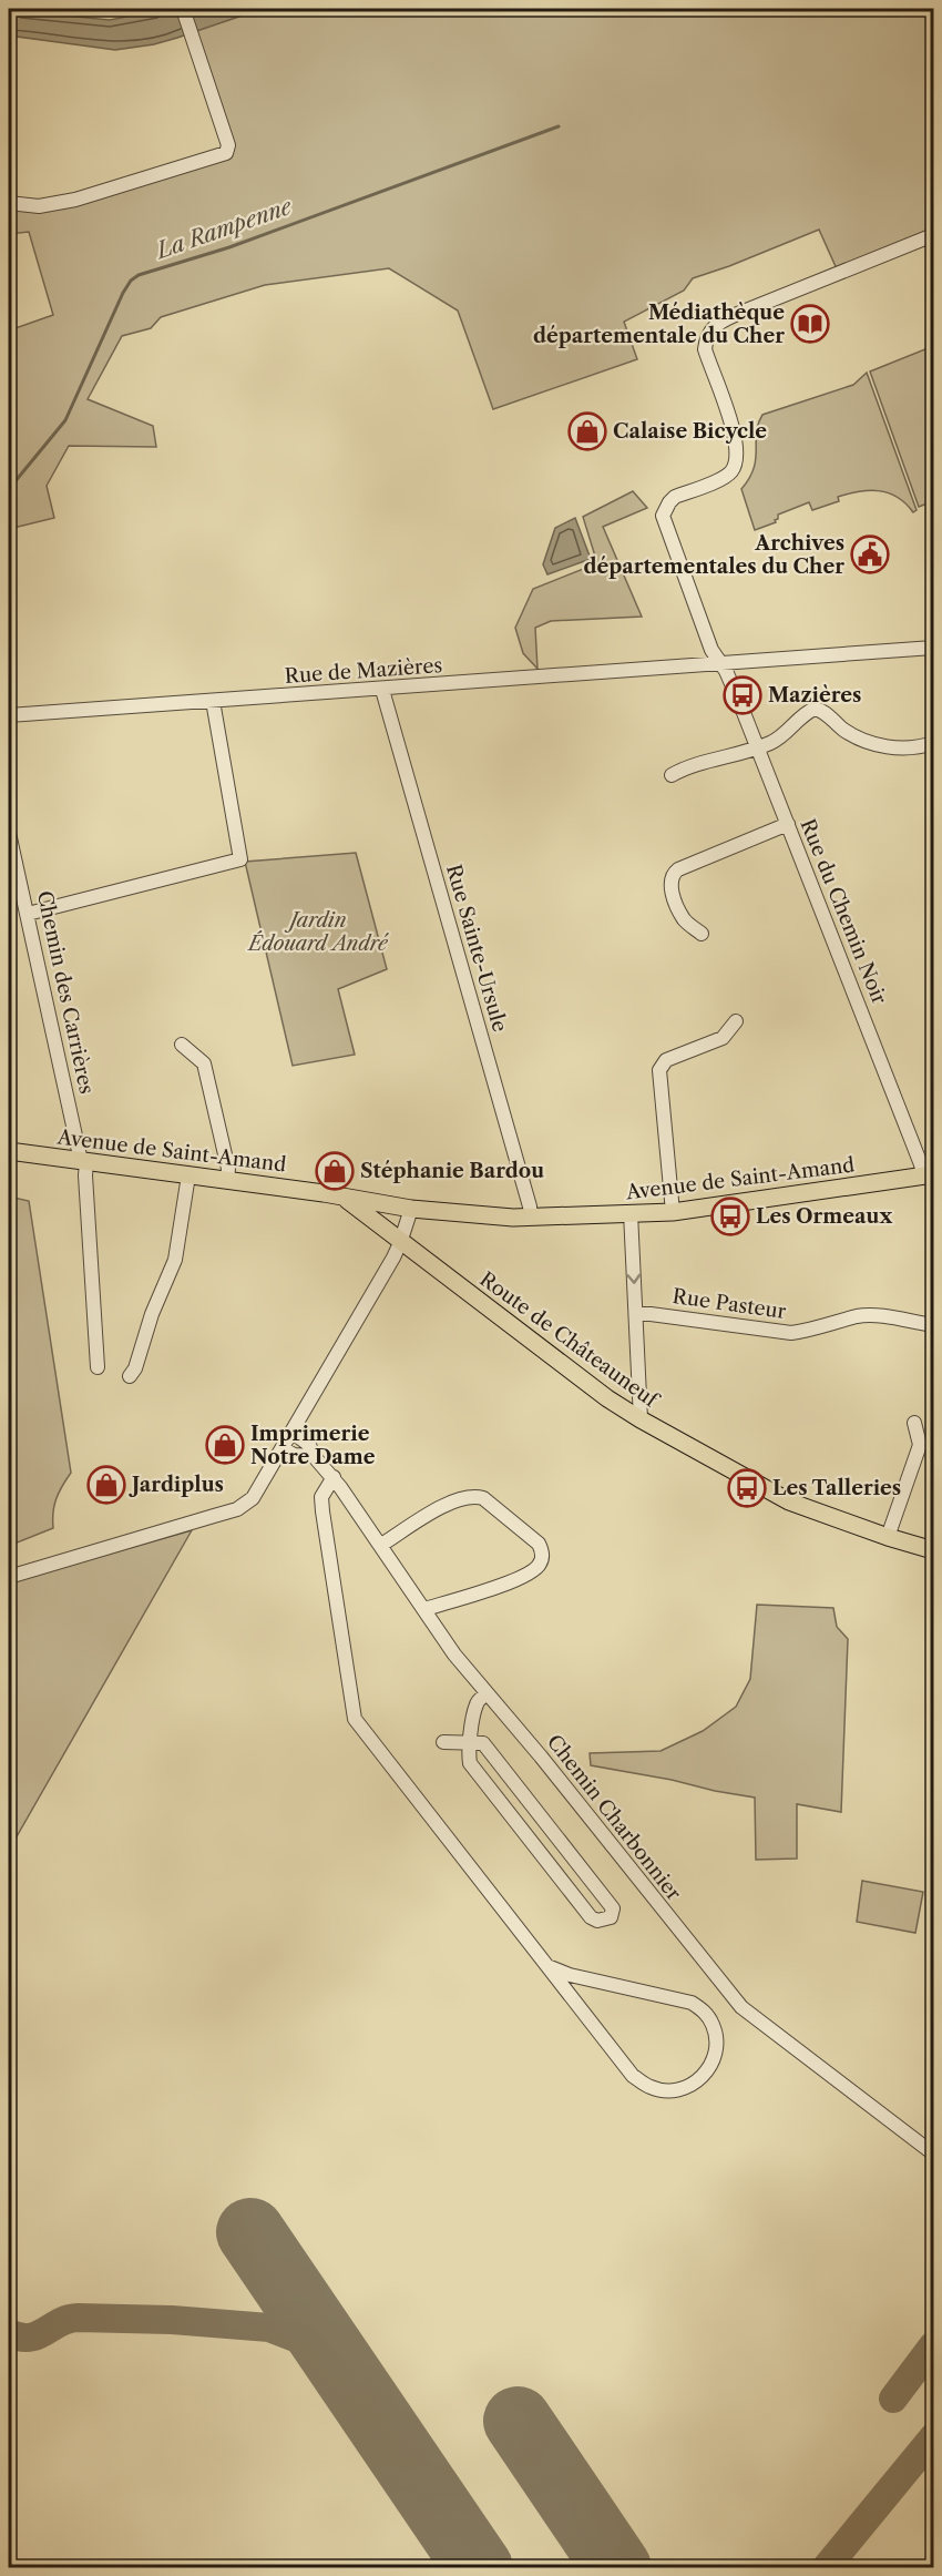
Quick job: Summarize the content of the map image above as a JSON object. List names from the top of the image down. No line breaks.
{"streets":{"main road":["Avenue de Saint-Amand","Route de Châteauneuf"],"street":["Rue de Mazières","Rue du Chemin Noir","Rue Sainte-Ursule","Chemin des Carrières","Rue Pasteur","Chemin Charbonnier"]},"crossings":[["Rue de Mazières","Rue du Chemin Noir"],["Rue de Mazières","Rue Sainte-Ursule"],["Rue du Chemin Noir","Avenue de Saint-Amand"],["Rue Sainte-Ursule","Avenue de Saint-Amand"],["Chemin des Carrières","Avenue de Saint-Amand"],["Avenue de Saint-Amand","Route de Châteauneuf"]],"water":["La Rampenne"],"parks":["Jardin Édouard André"],"places":{"library":["Médiathèque départementale du Cher"],"shop":["Calaise Bicycle","Stéphanie Bardou","Imprimerie Notre Dame","Jardiplus"],"public building":["Archives départementales du Cher"],"bus stop":["Mazières","Les Ormeaux","Les Talleries"]}}
